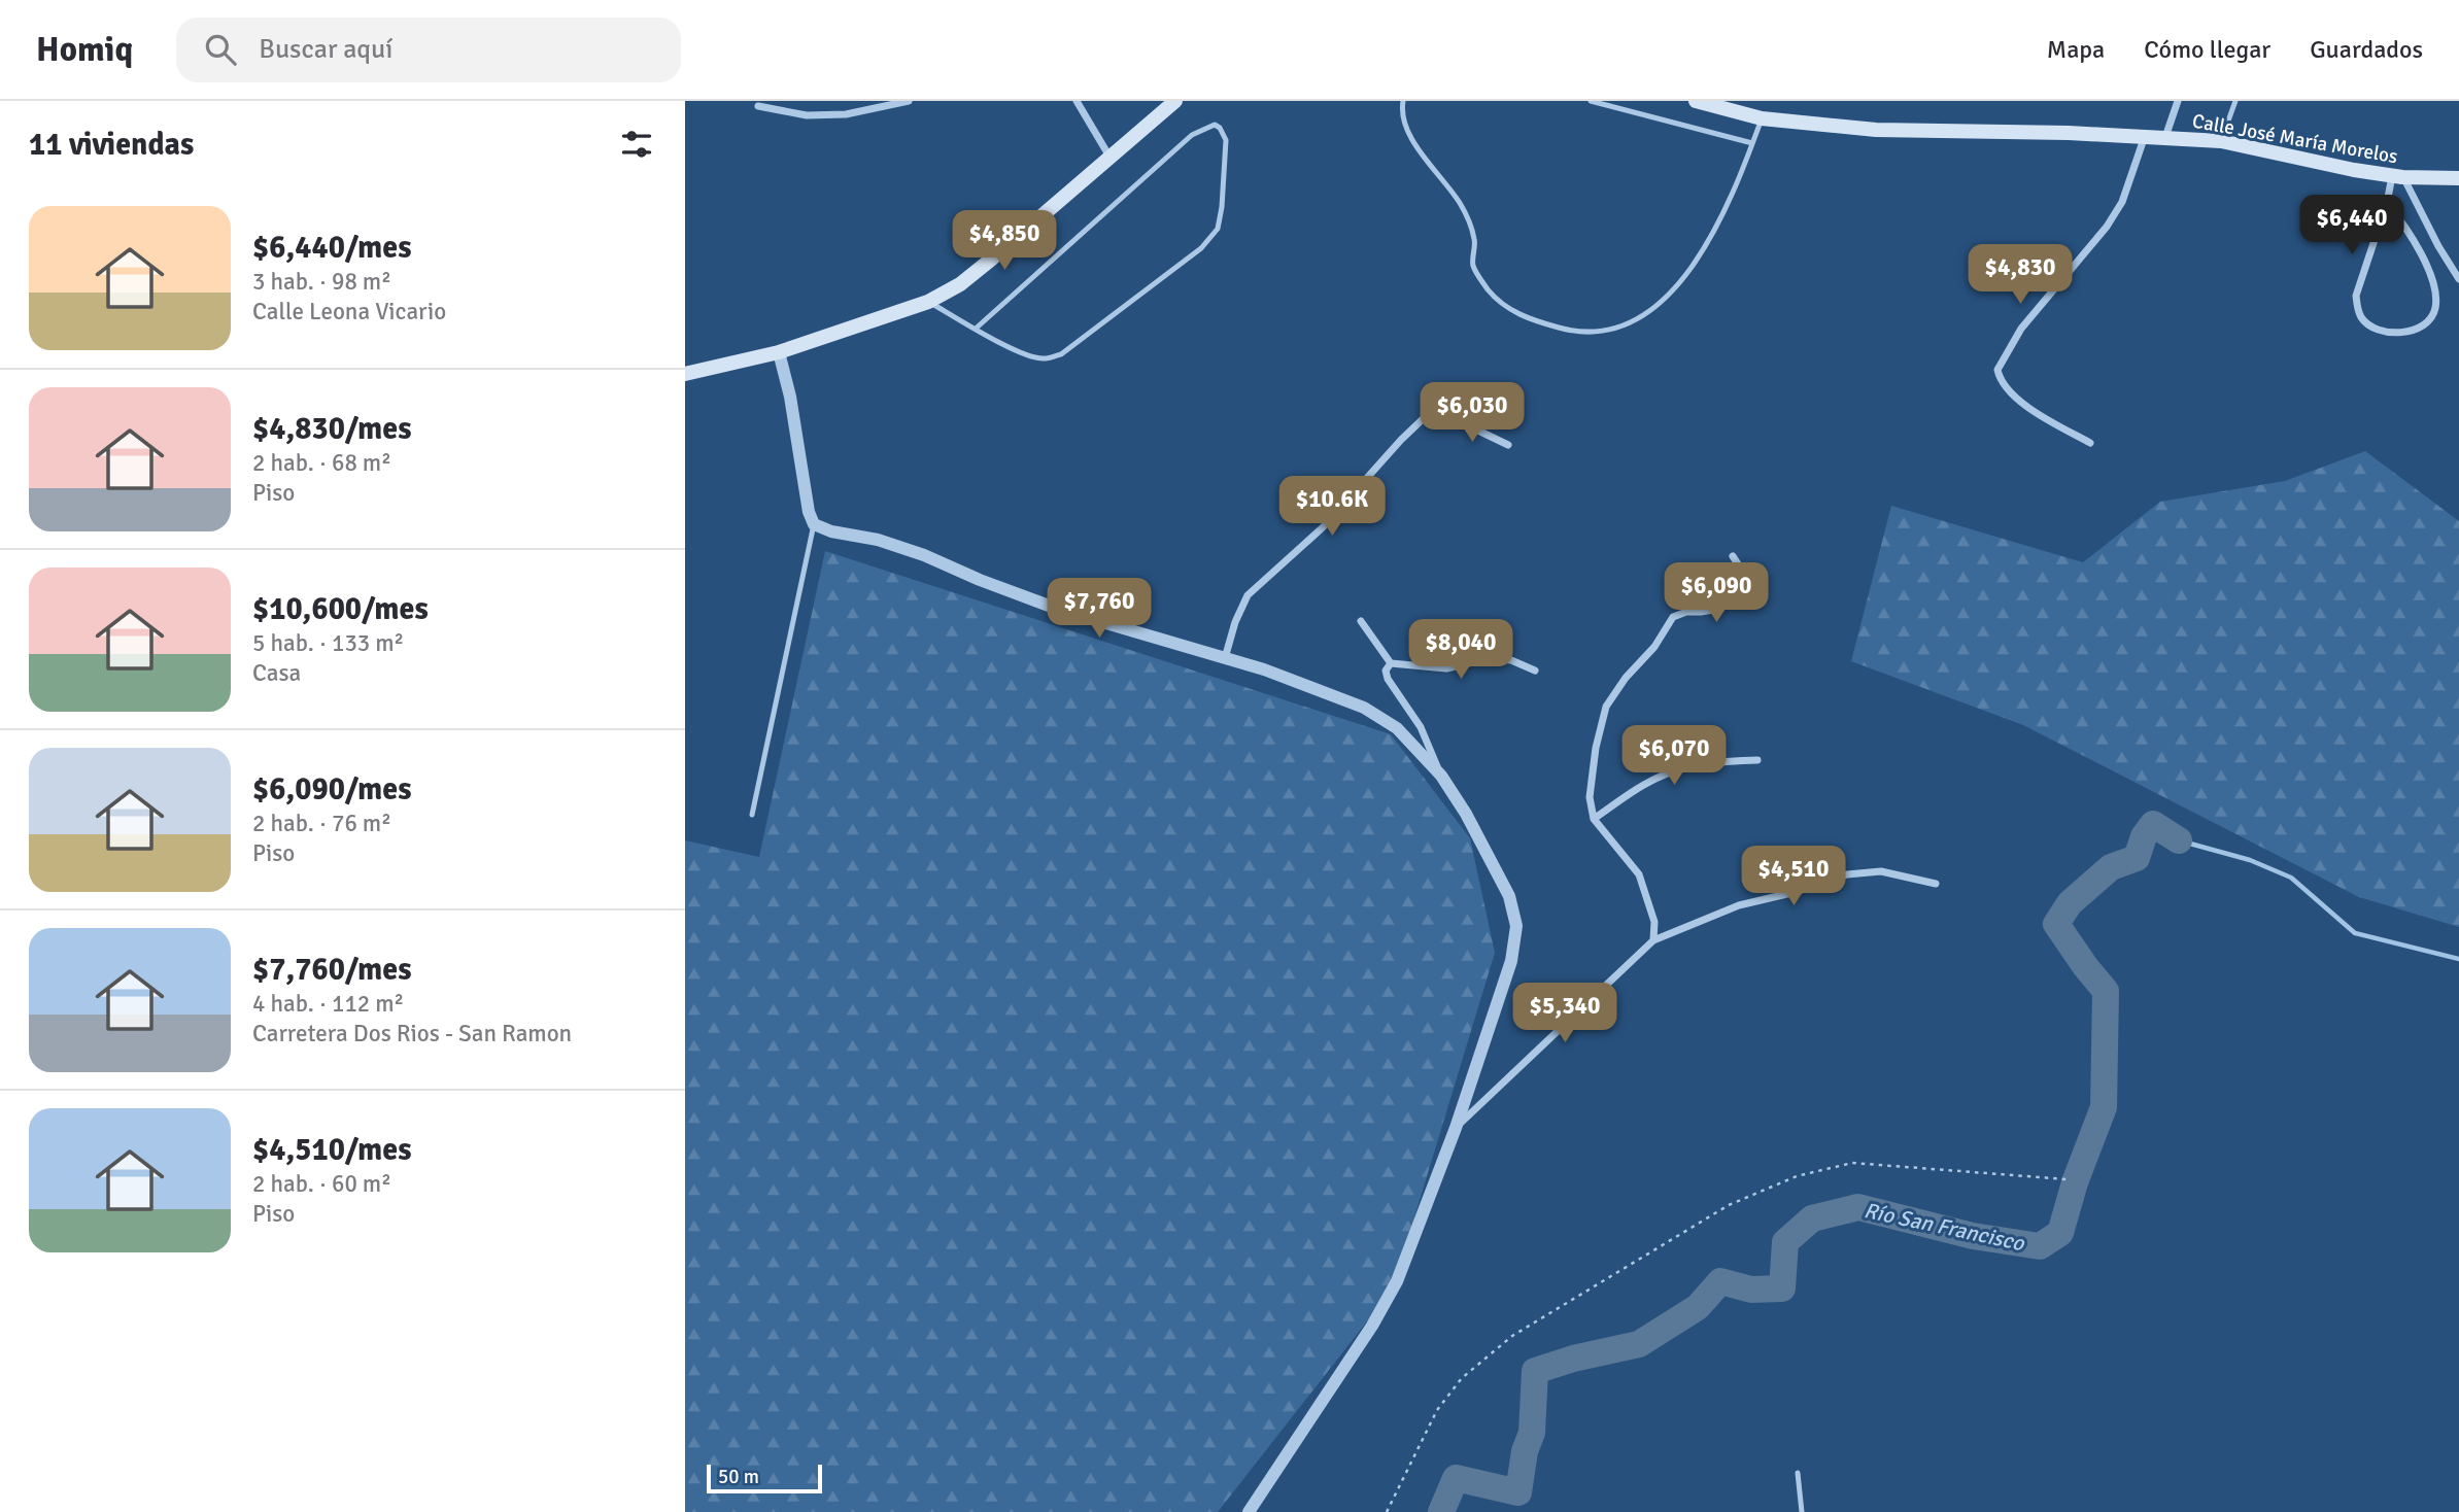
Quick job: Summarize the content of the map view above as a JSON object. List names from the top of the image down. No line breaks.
{"streets":{"main road":["Calle José María Morelos"]},"water":["Río San Francisco"],"scale_bar":"50 m","page":{"header":"Homiq","search":"Buscar aquí","nav":["Mapa","Cómo llegar","Guardados"],"heading":"11 viviendas","list":[{"name":"$6,440/mes","note":"3 hab. · 98 m² · Calle Leona Vicario"},{"name":"$4,830/mes","note":"2 hab. · 68 m² · Piso"},{"name":"$10,600/mes","note":"5 hab. · 133 m² · Casa"},{"name":"$6,090/mes","note":"2 hab. · 76 m² · Piso"},{"name":"$7,760/mes","note":"4 hab. · 112 m² · Carretera Dos Rios - San Ramon"},{"name":"$4,510/mes","note":"2 hab. · 60 m² · Piso"}],"price":["$6,440","$4,850","$4,830","$6,030","$10.6K","$6,090","$7,760","$8,040","$6,070","$4,510","$5,340"],"scale":"50 m"}}
